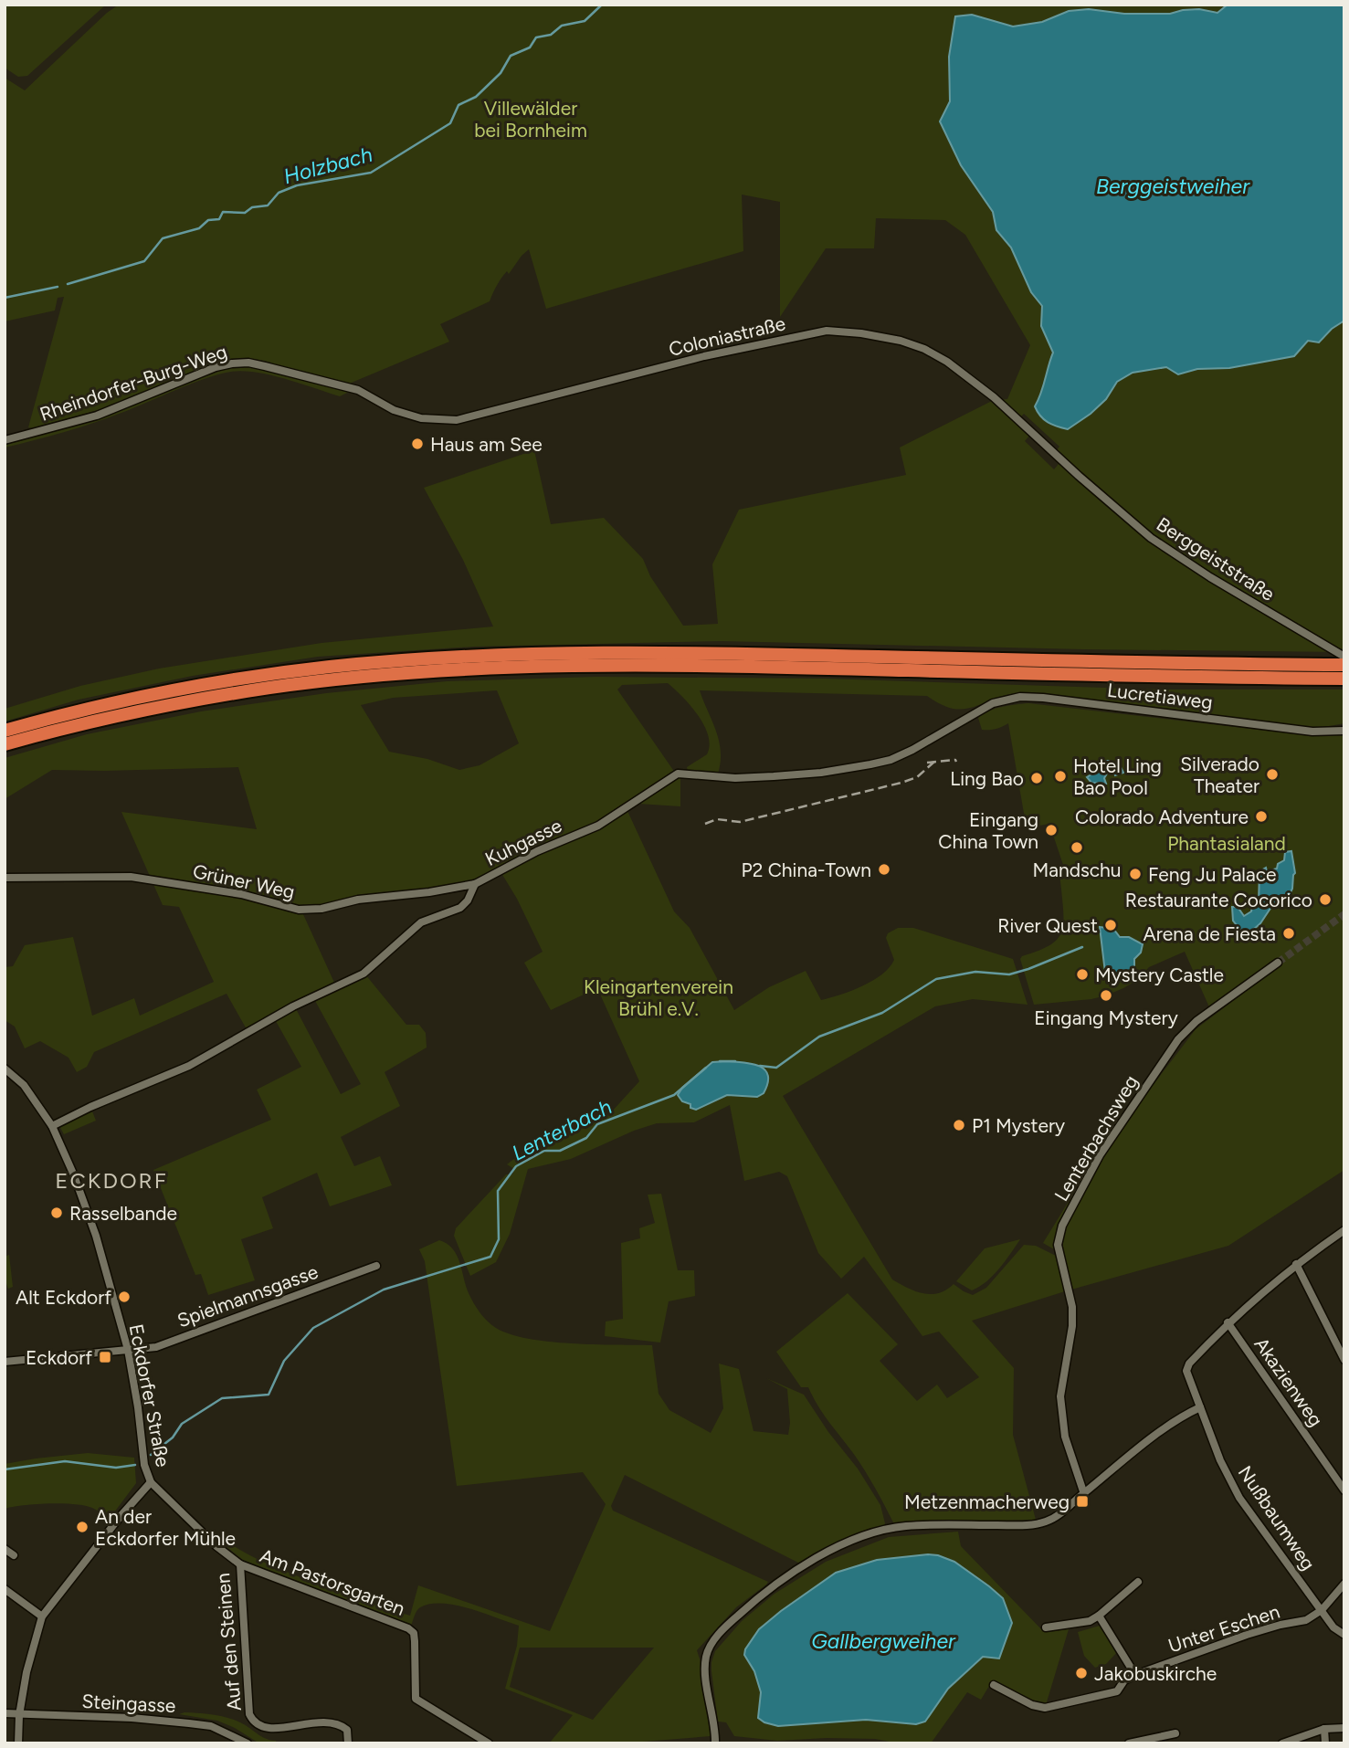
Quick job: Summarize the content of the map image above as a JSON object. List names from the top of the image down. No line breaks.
{"streets":{"street":["Coloniastraße","Rheindorfer-Burg-Weg","Berggeiststraße","Lucretiaweg","Kuhgasse","Grüner Weg","Lenterbachsweg","Spielmannsgasse","Akazienweg","Eckdorfer Straße","Nußbaumweg","Am Pastorsgarten","Unter Eschen","Auf den Steinen","Steingasse"]},"crossings":[["Coloniastraße","Rheindorfer-Burg-Weg"],["Coloniastraße","Berggeiststraße"],["Lucretiaweg","Kuhgasse"],["Kuhgasse","Grüner Weg"],["Kuhgasse","Eckdorfer Straße"],["Spielmannsgasse","Eckdorfer Straße"],["Eckdorfer Straße","Auf den Steinen"],["Eckdorfer Straße","Steingasse"],["Nußbaumweg","Unter Eschen"],["Am Pastorsgarten","Auf den Steinen"]],"districts":["ECKDORF"],"water":["Holzbach","Berggeistweiher","Lenterbach","Gallbergweiher"],"parks":["Villewälder bei Bornheim","Phantasialand","Kleingartenverein Brühl e.V."],"places":{"other":["Haus am See","Silverado Theater","Hotel Ling Bao Pool","Ling Bao","Colorado Adventure","Eingang China Town","Mandschu","P2 China-Town","Feng Ju Palace","Restaurante Cocorico","River Quest","Arena de Fiesta","Mystery Castle","Eingang Mystery","P1 Mystery","Rasselbande","Alt Eckdorf","An der Eckdorfer Mühle","Jakobuskirche"],"transit":["Eckdorf","Metzenmacherweg"]}}
